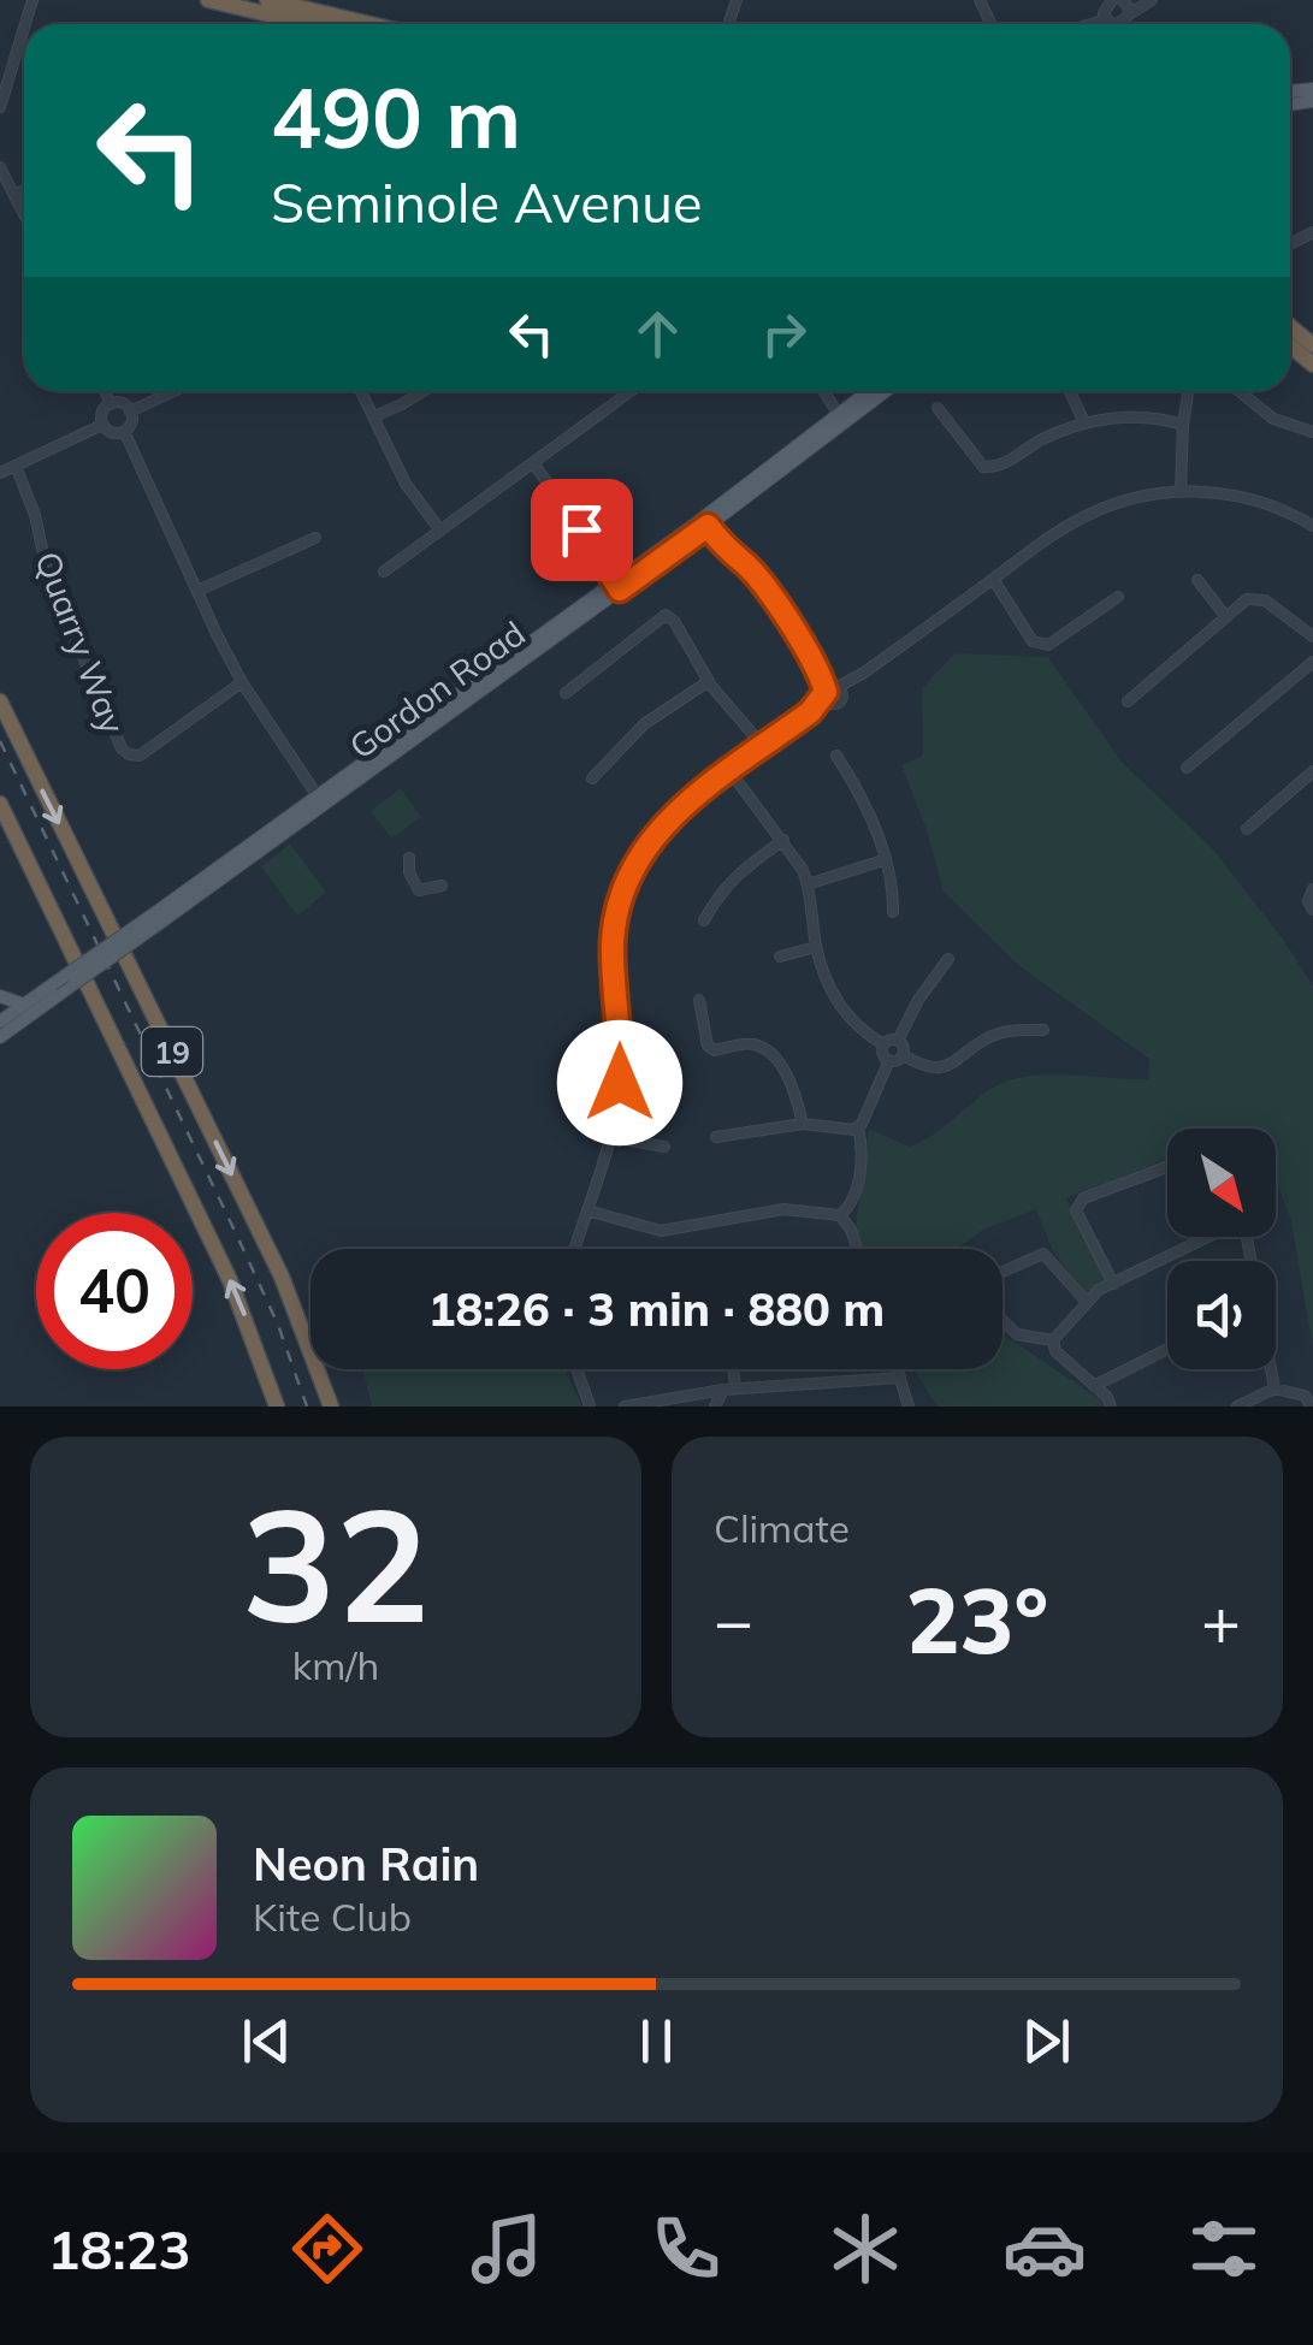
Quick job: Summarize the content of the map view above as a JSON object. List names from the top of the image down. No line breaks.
{"streets":{"highway":["19"],"main road":["Gordon Road"],"street":["Quarry Way"]},"north":"bottom right","page":{"turn":["490 m","Seminole Avenue"],"limit":"40","trip":"18:26 · 3 min · 880 m","tile":[["32","km/h"],"Climate"],"heat":["−","23°","+"],"song":["Neon Rain","Kite Club"],"tabs":"18:23"}}
